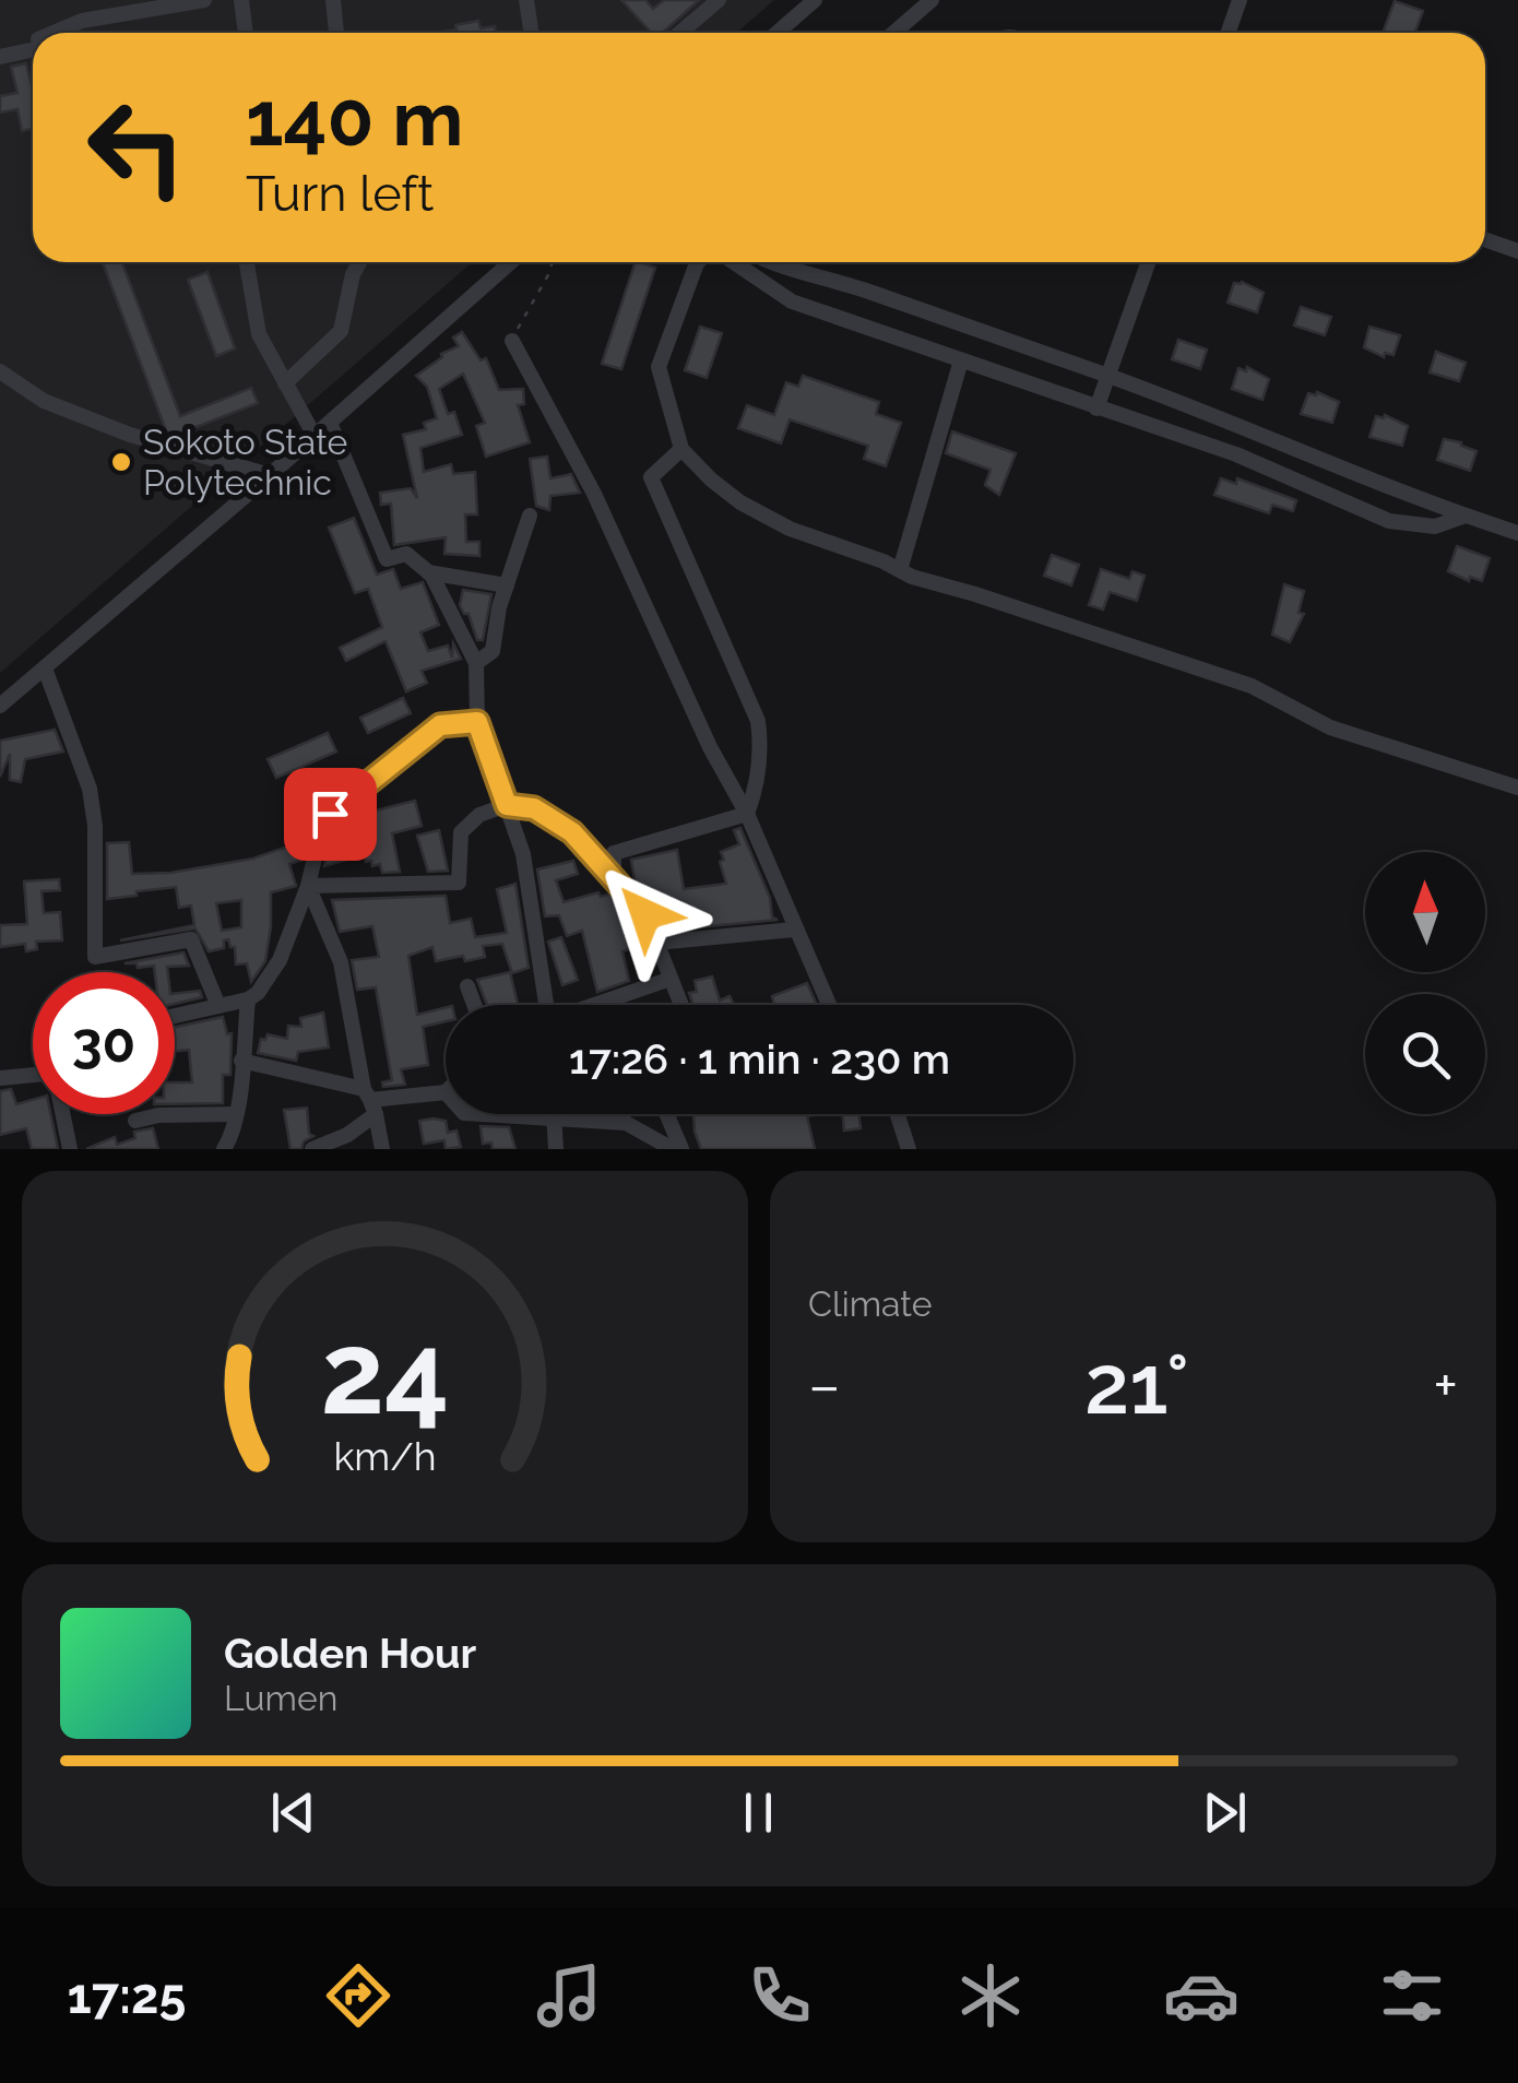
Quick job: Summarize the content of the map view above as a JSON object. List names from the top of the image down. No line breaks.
{"places":["Sokoto State Polytechnic"],"north":"top","page":{"turn":["140 m","Turn left"],"limit":"30","trip":"17:26 · 1 min · 230 m","tile":"Climate","heat":["−","21°","+"],"song":["Golden Hour","Lumen"],"tabs":"17:25","gauge":["24","km/h"]}}
